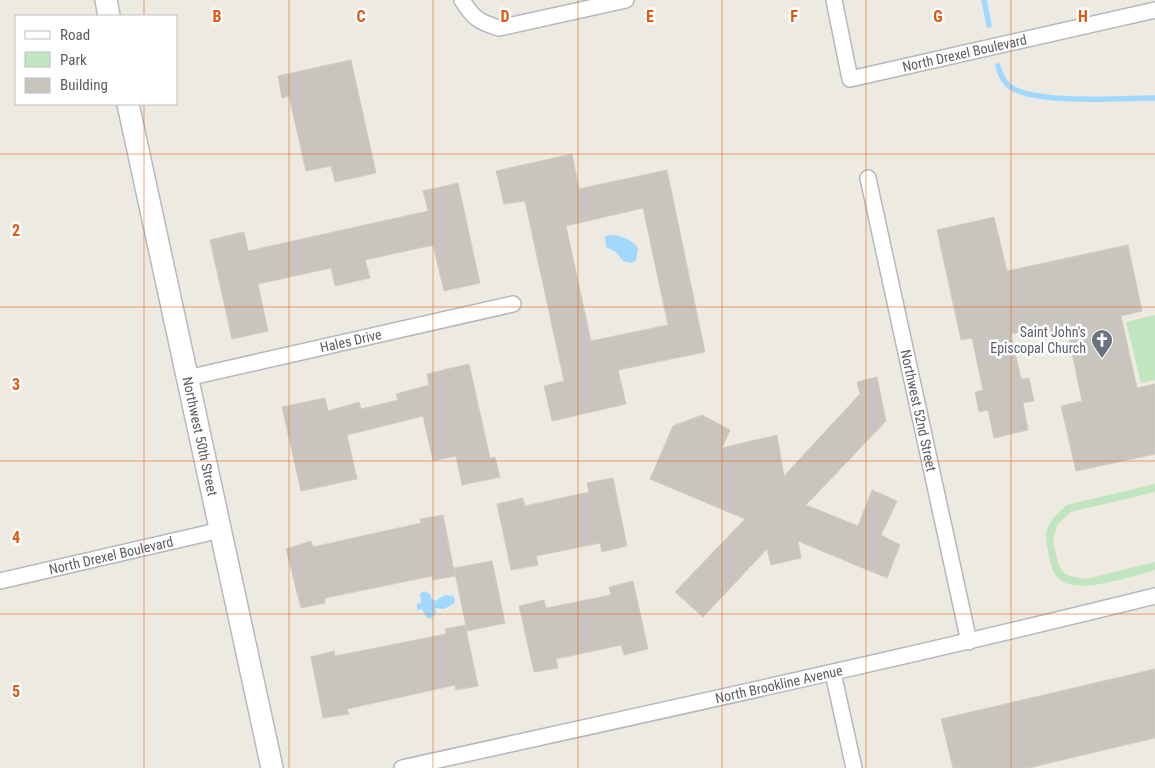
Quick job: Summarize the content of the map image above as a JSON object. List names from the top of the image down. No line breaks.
{"streets":{"main road":["Northwest 50th Street"],"street":["North Drexel Boulevard","Hales Drive","Northwest 52nd Street","North Brookline Avenue"]},"crossings":[["North Drexel Boulevard","Northwest 50th Street"],["Hales Drive","Northwest 50th Street"],["Northwest 52nd Street","North Brookline Avenue"]],"places":{"church":["Saint John's Episcopal Church"]},"legend":["Road","Park","Building"],"grid":{"columns":["B","C","D","E","F","G","H"],"rows":["2","3","4","5"]}}
